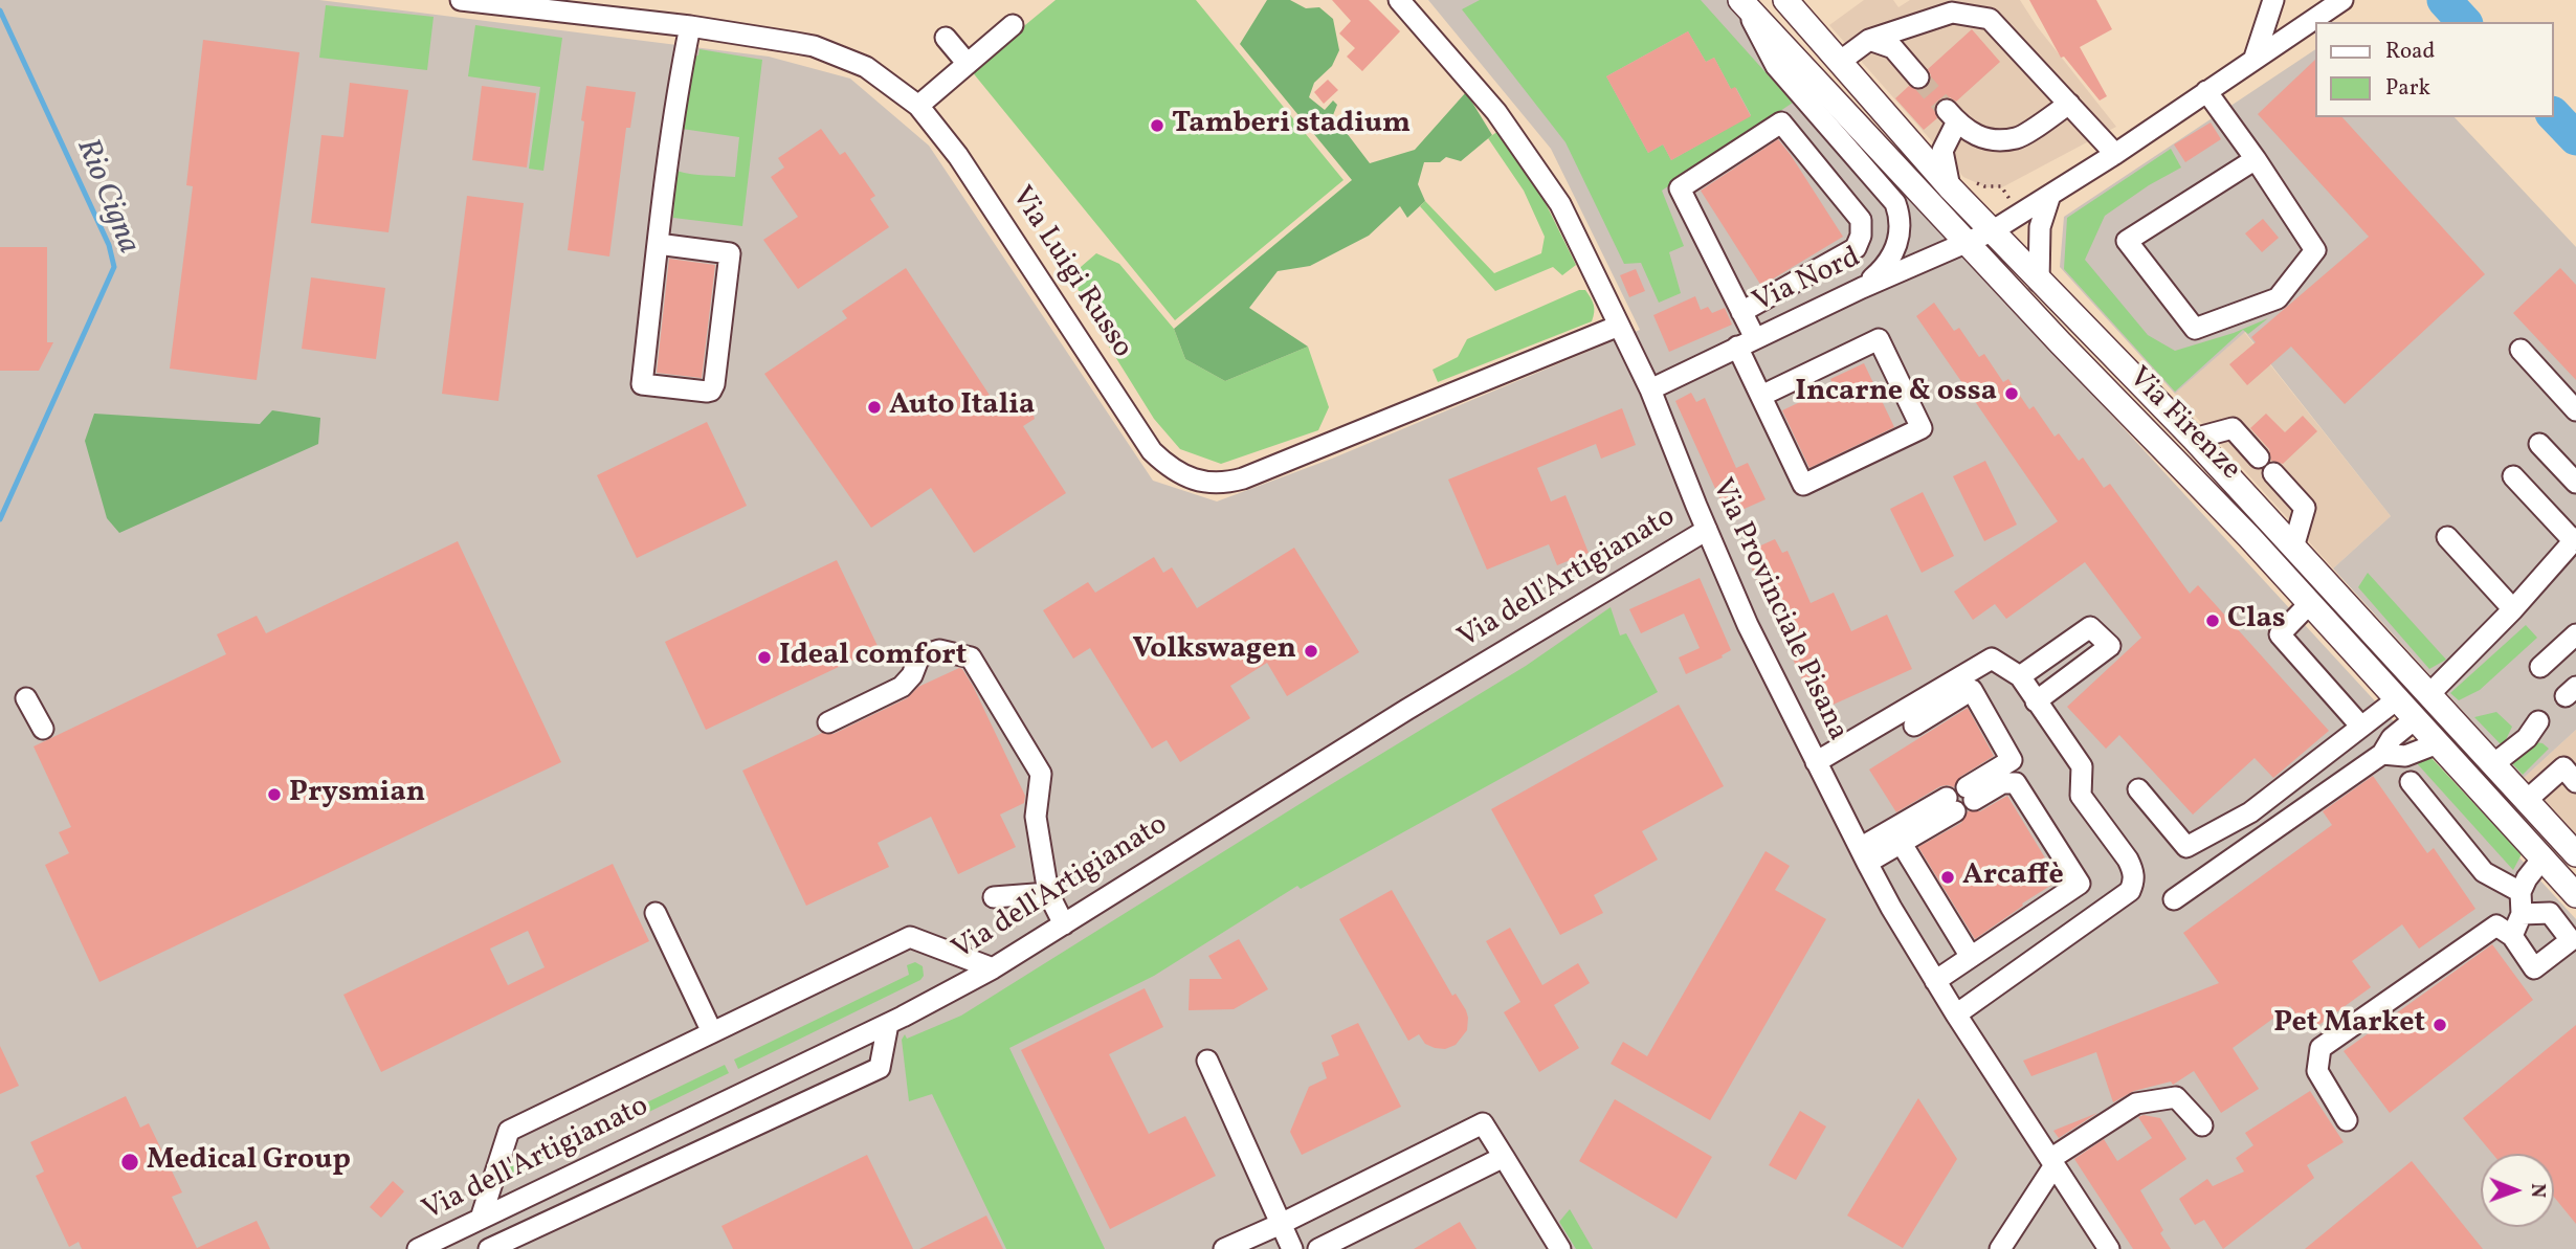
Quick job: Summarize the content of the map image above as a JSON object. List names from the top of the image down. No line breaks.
{"streets":{"main road":["Via Firenze"],"street":["Via Luigi Russo","Via Nord","Via dell'Artigianato","Via Provinciale Pisana"]},"crossings":[["Via Luigi Russo","Via Provinciale Pisana"],["Via Nord","Via Firenze"],["Via Nord","Via Provinciale Pisana"],["Via dell'Artigianato","Via Provinciale Pisana"]],"water":["Rio Cigna"],"places":["Tamberi stadium","Incarne & ossa","Auto Italia","Clas","Volkswagen","Ideal comfort","Prysmian","Arcaffè","Pet Market","Medical Group"],"legend":["Road","Park"],"north":"right"}
